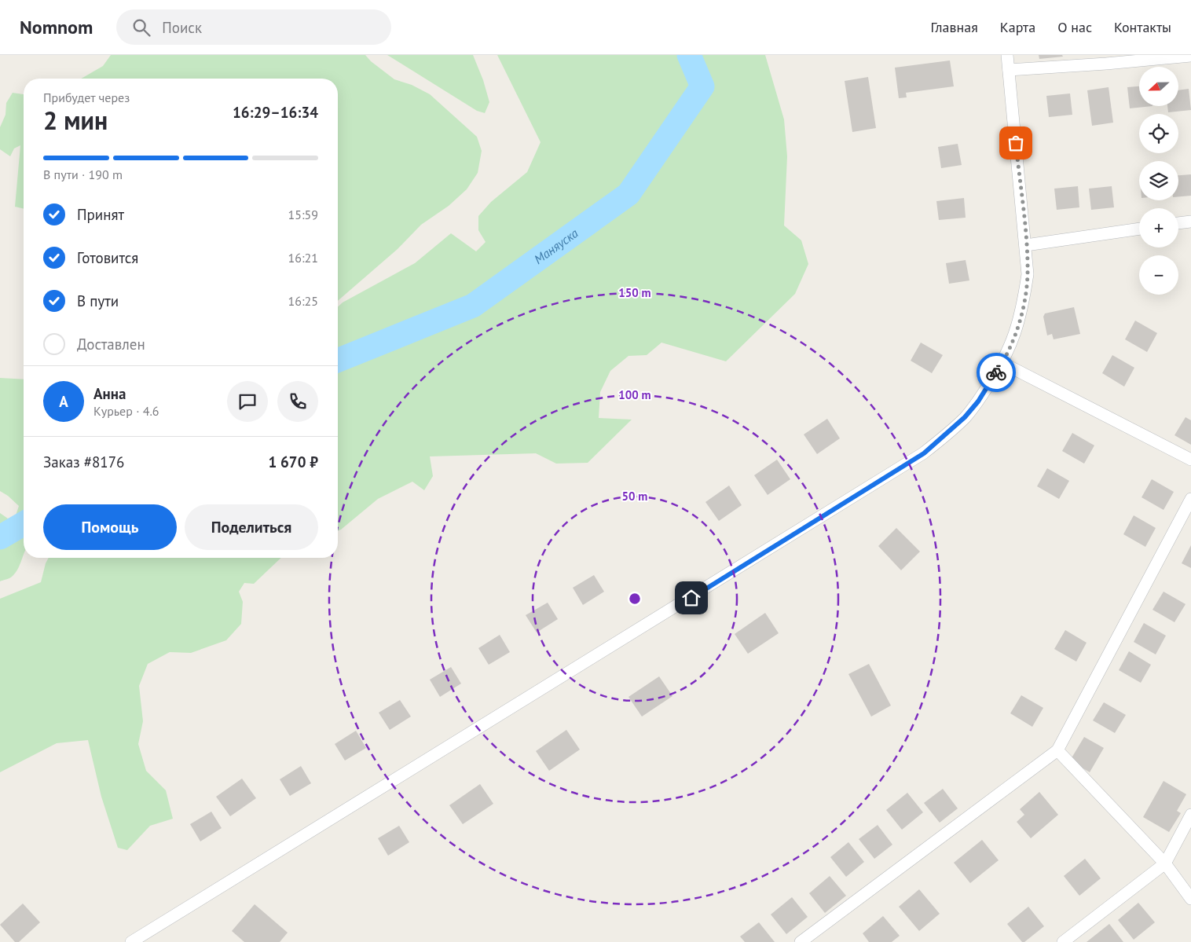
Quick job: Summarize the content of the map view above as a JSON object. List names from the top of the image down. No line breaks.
{"water":["Маняуска"],"north":"left","page":{"header":"Nomnom","search":"Поиск","nav":["Главная","Карта","О нас","Контакты"],"map_buttons":["+","−"],"heading":["2 мин","Прибудет через","16:29–16:34"],"panel":["Анна","Курьер · 4.6","Заказ #8176","1 670 ₽"],"bar":"В пути · 190 m","list":[["Принят","15:59"],["Готовится","16:21"],["В пути","16:25"],"Доставлен"],"round":"А","buttons":["Помощь","Поделиться"]},"rings":["150 m","100 m","50 m"]}
